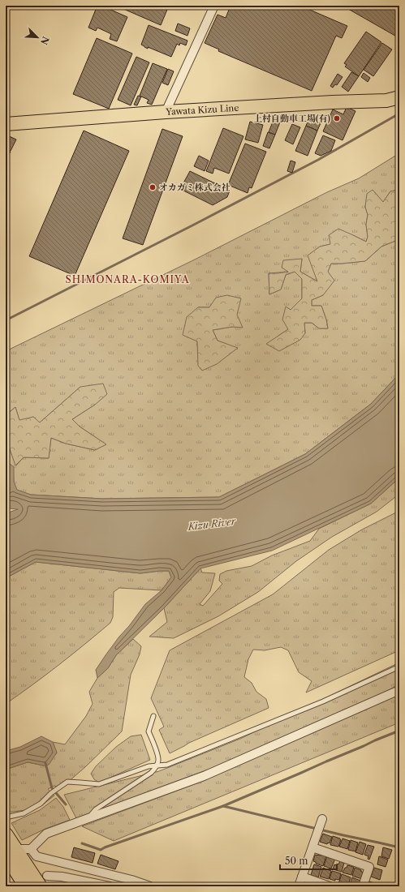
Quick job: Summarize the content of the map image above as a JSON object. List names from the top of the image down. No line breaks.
{"streets":{"main road":["Yawata Kizu Line"]},"districts":["SHIMONARA-KOMIYA"],"water":["Kizu River"],"places":["上村自動車工場(有)","オカガミ株式会社"],"scale_bar":"50 m","north":"bottom right"}
